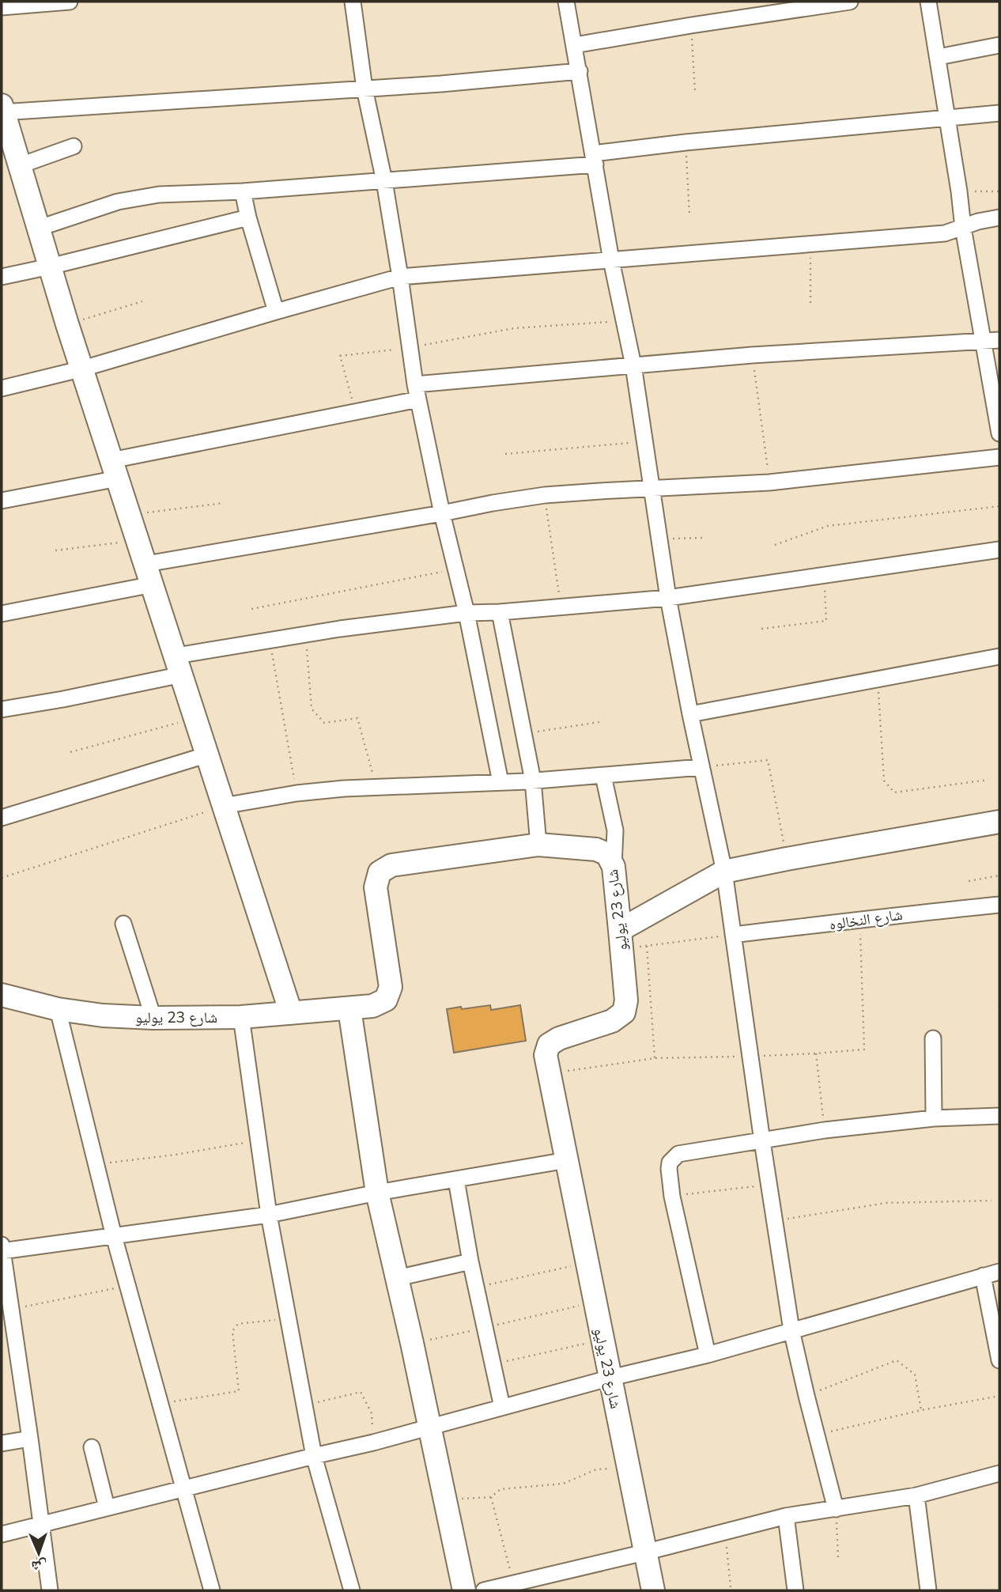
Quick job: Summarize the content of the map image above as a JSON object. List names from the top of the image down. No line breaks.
{"streets":{"street":["شارع 23 يوليو","شارع النخالوه"]},"north":"bottom"}
